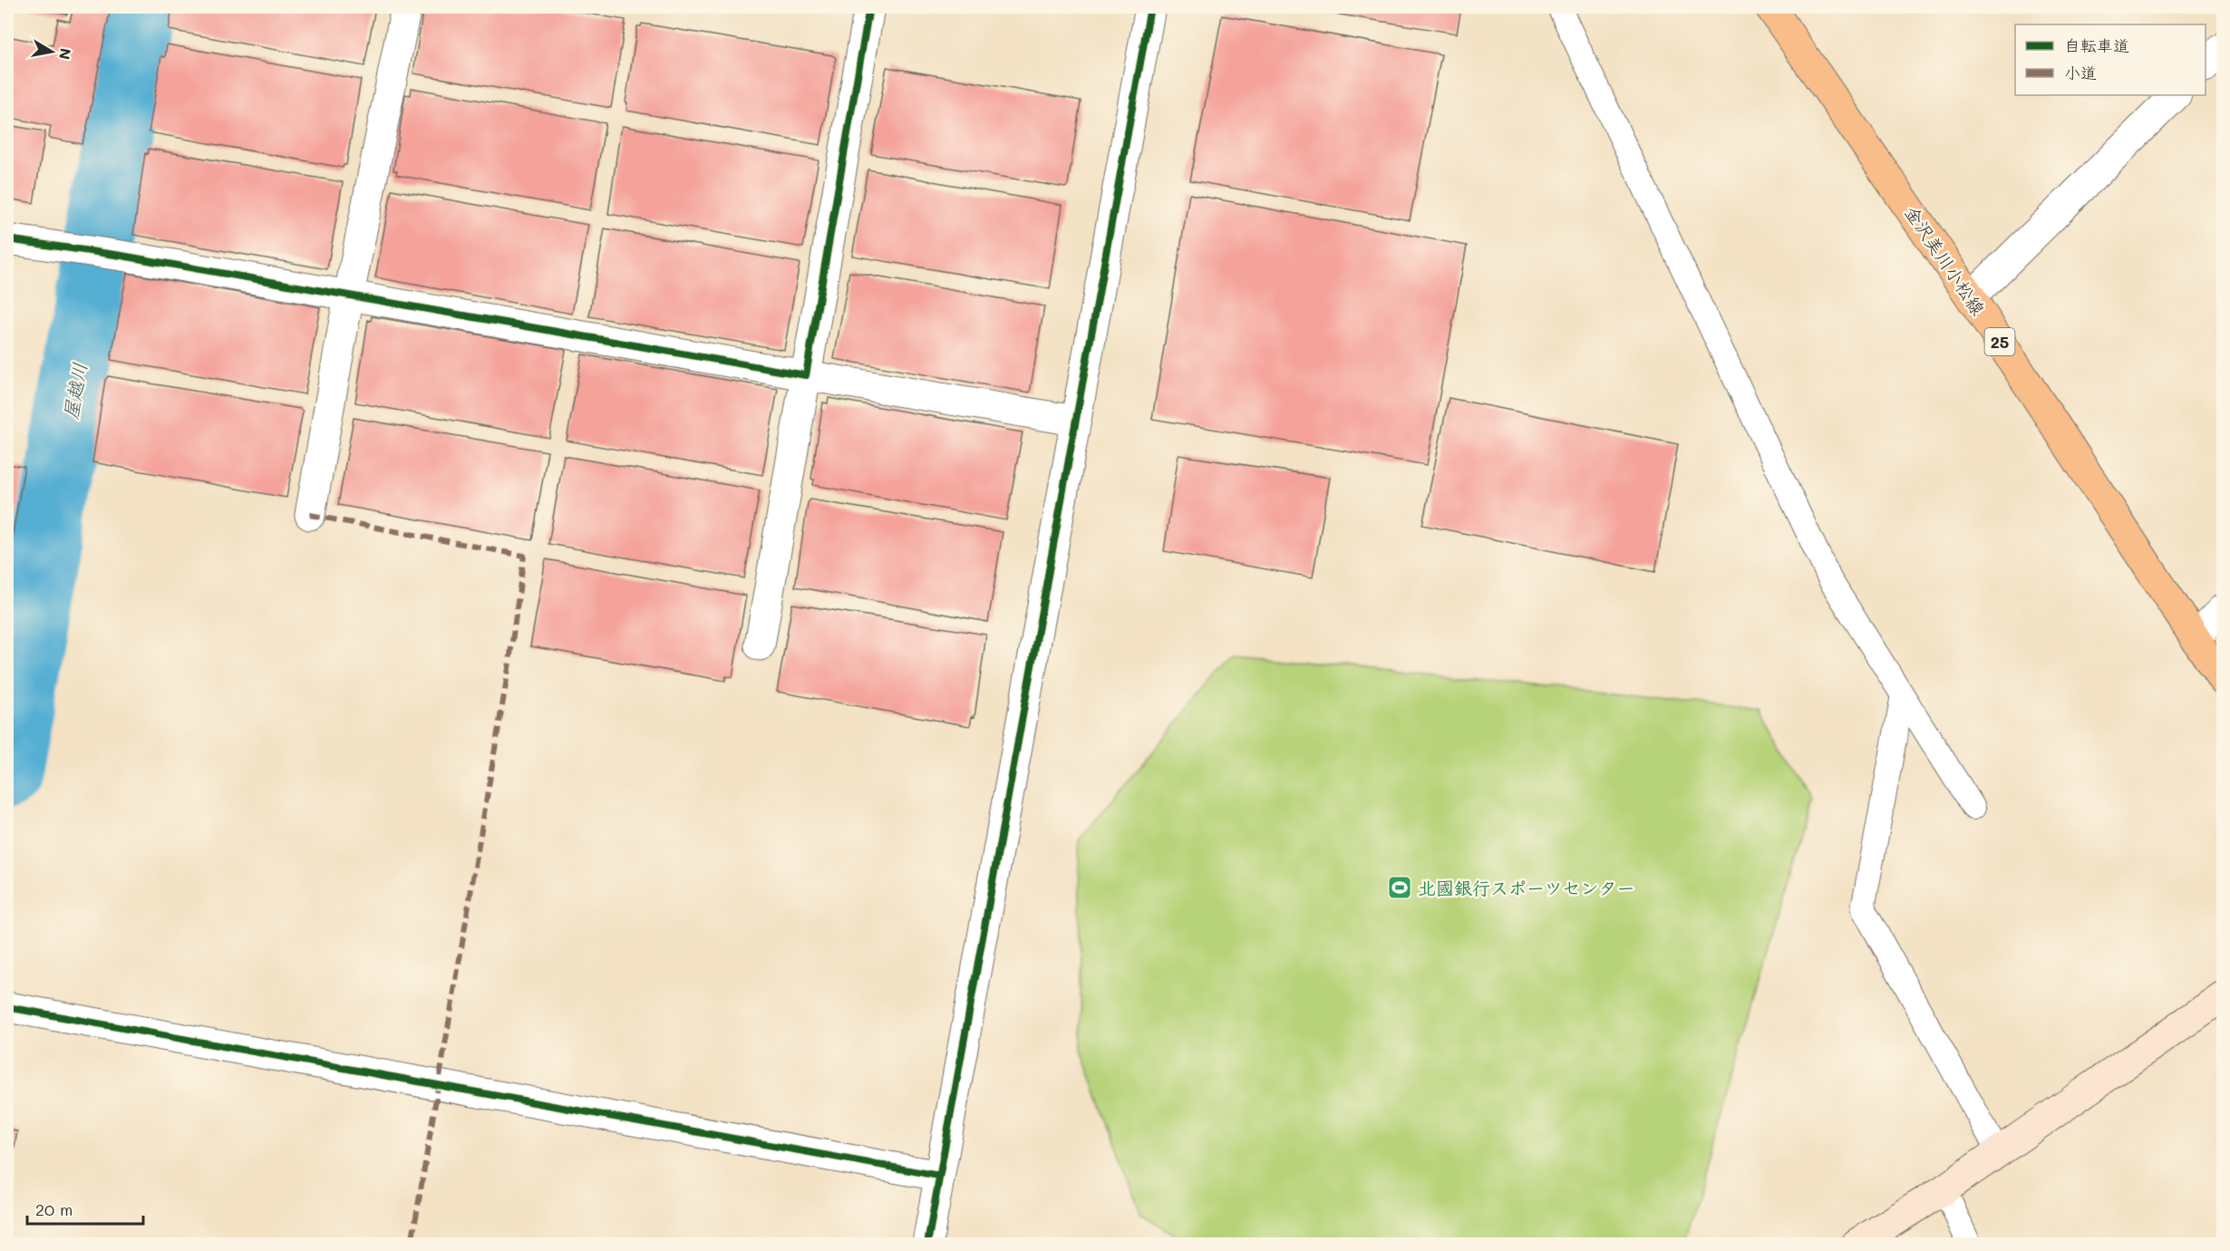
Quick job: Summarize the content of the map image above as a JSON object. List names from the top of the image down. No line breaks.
{"streets":{"main road":["金沢美川小松線","25"]},"water":["屋越川"],"places":{"sports":["北國銀行スポーツセンター"]},"legend":["自転車道","小道"],"scale_bar":"20 m","north":"right"}
